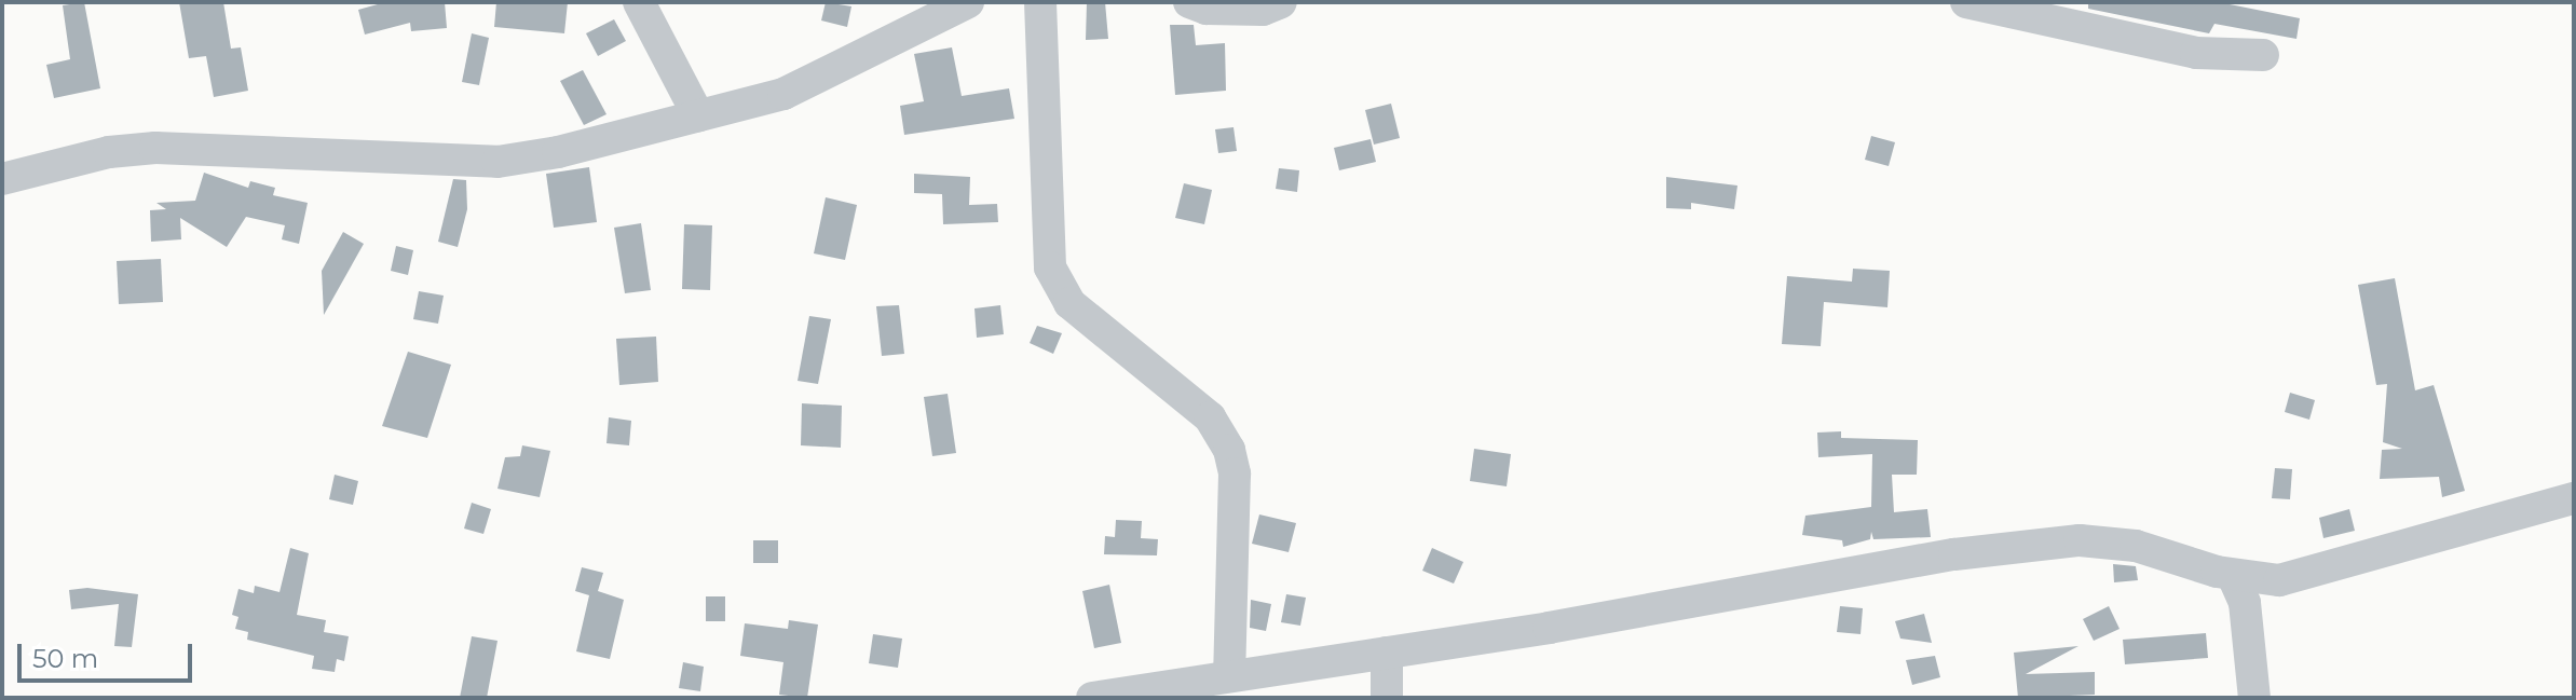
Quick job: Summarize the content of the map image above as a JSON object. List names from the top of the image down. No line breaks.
{"scale_bar":"50 m"}
